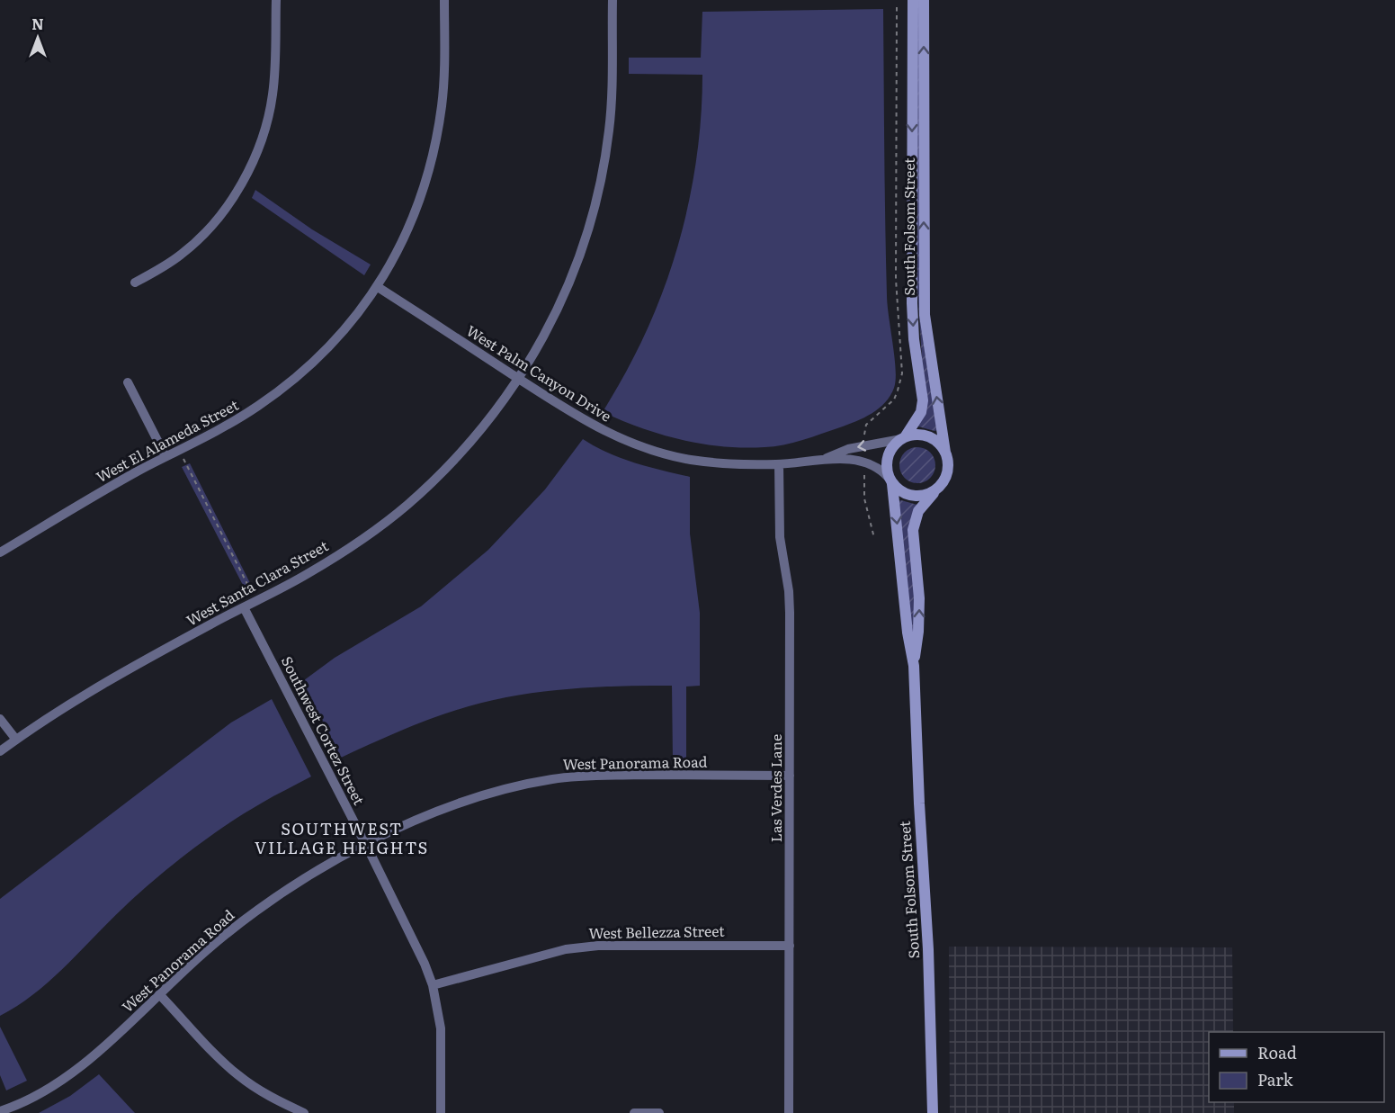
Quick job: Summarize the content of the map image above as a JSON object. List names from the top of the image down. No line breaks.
{"streets":{"street":["South Folsom Street","West Palm Canyon Drive","West El Alameda Street","West Santa Clara Street","Southwest Cortez Street","West Panorama Road","Las Verdes Lane","West Bellezza Street"]},"crossings":[["South Folsom Street","West Palm Canyon Drive"],["West Palm Canyon Drive","West El Alameda Street"],["West Palm Canyon Drive","West Santa Clara Street"],["West Palm Canyon Drive","Las Verdes Lane"],["West Santa Clara Street","Southwest Cortez Street"],["Southwest Cortez Street","West Panorama Road"],["Southwest Cortez Street","West Bellezza Street"],["West Panorama Road","Las Verdes Lane"],["Las Verdes Lane","West Bellezza Street"]],"districts":["SOUTHWEST VILLAGE HEIGHTS"],"legend":["Road","Park"],"north":"top"}
